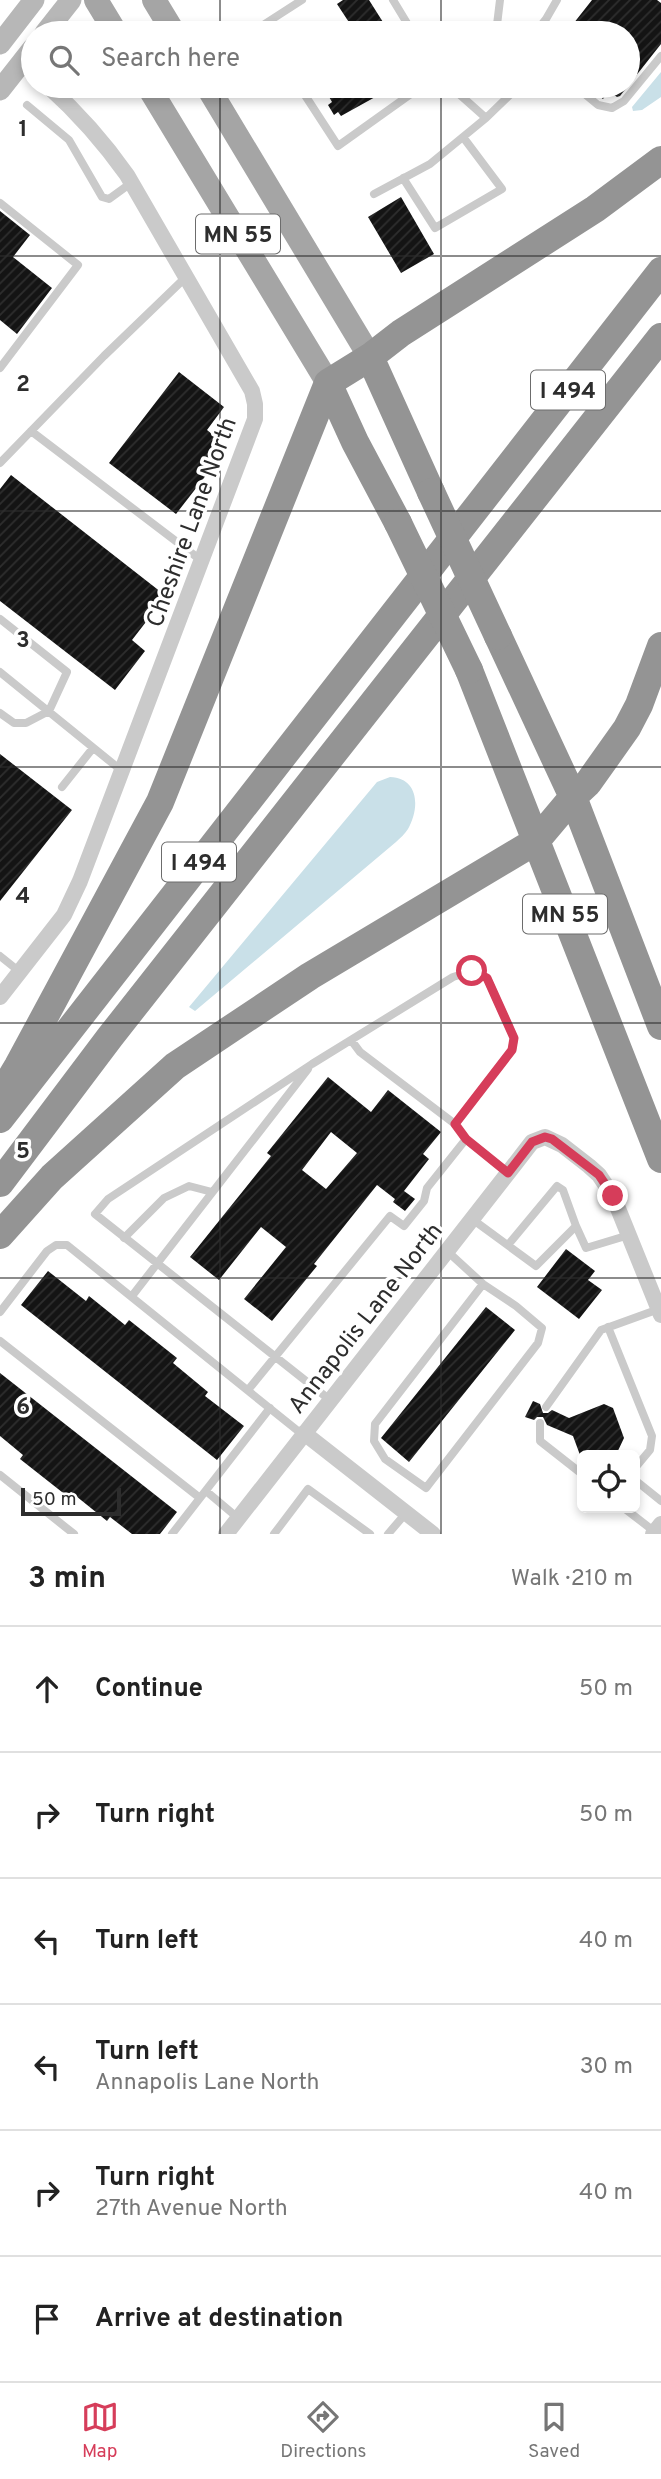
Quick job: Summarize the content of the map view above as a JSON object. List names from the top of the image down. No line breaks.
{"streets":{"highway":["MN 55","I 494"],"street":["Cheshire Lane North","Annapolis Lane North"]},"scale_bar":"50 m","page":{"search":"Search here","scale":"50 m","heading":["3 min","Walk · 210 m"],"list":[["Continue","50 m"],["Turn right","50 m"],["Turn left","40 m"],["Turn left","Annapolis Lane North","30 m"],["Turn right","27th Avenue North","40 m"],"Arrive at destination"],"nav":["Map","Directions","Saved"]},"grid":{"rows":["1","2","3","4","5","6"]}}
